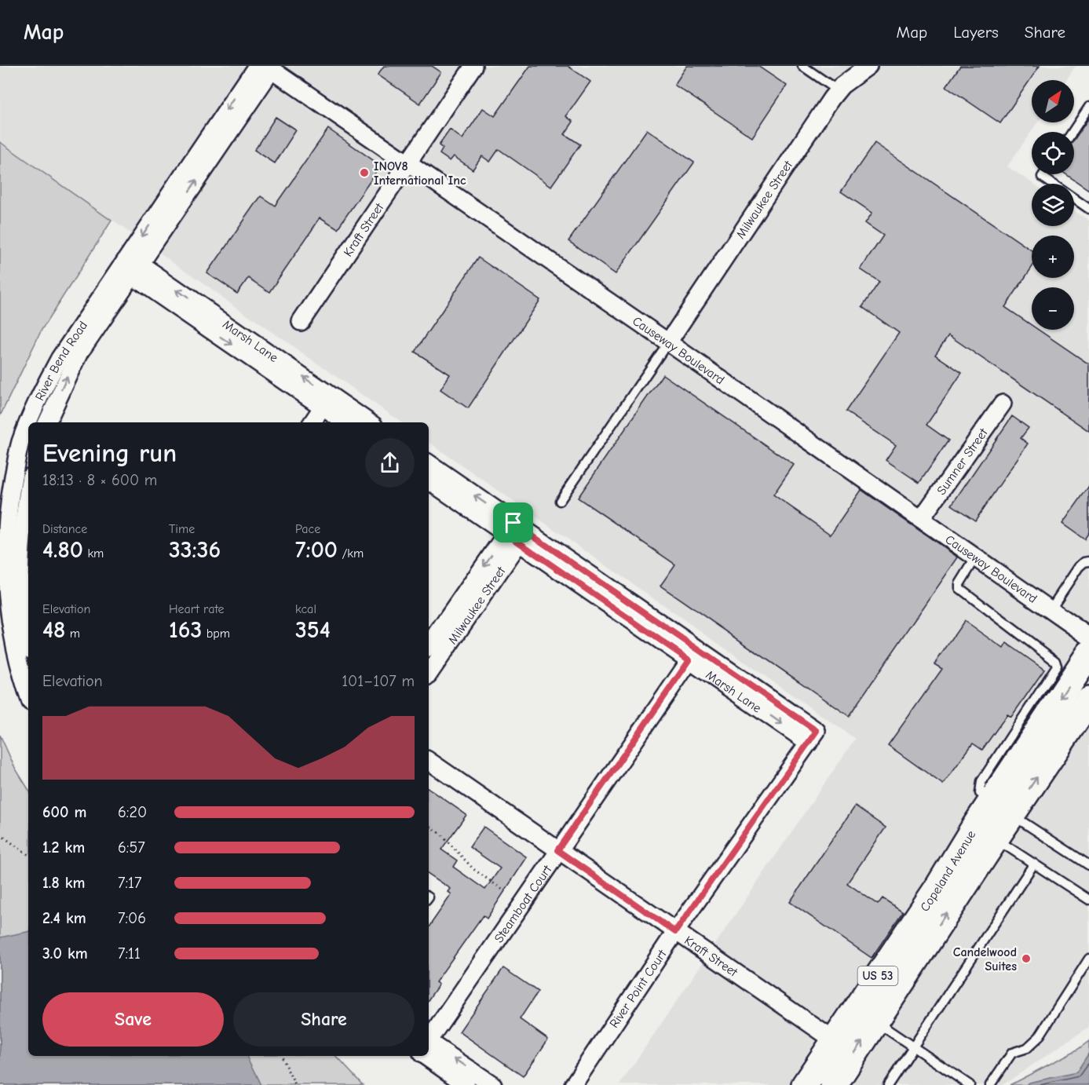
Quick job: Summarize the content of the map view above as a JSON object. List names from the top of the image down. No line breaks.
{"streets":{"highway":["Copeland Avenue","US 53"],"street":["Milwaukee Street","Kraft Street","Marsh Lane","Causeway Boulevard","River Bend Road","Sumner Street","Steamboat Court","River Point Court"]},"crossings":[["Milwaukee Street","Marsh Lane"],["Milwaukee Street","Causeway Boulevard"],["Kraft Street","Causeway Boulevard"],["Kraft Street","Copeland Avenue"],["Kraft Street","Steamboat Court"],["Kraft Street","River Point Court"],["Marsh Lane","River Bend Road"],["Marsh Lane","Steamboat Court"],["Marsh Lane","River Point Court"],["Causeway Boulevard","River Bend Road"],["Causeway Boulevard","Sumner Street"]],"places":["INOV8 International Inc","Candelwood Suites"],"north":"top right","page":{"header":"Map","nav":["Map","Layers","Share"],"map_buttons":["+","−"],"heading":["Evening run","18:13 · 8 × 600 m"],"stats":[["Distance","4.80 km"],["Time","33:36"],["Pace","7:00 /km"],["Elevation","48 m"],["Heart rate","163 bpm"],["kcal","354"]],"chart":["Elevation","101–107 m"],"list":[{"name":"600 m","note":"6:20"},{"name":"1.2 km","note":"6:57"},{"name":"1.8 km","note":"7:17"},{"name":"2.4 km","note":"7:06"},{"name":"3.0 km","note":"7:11"}],"buttons":["Save","Share"]}}
